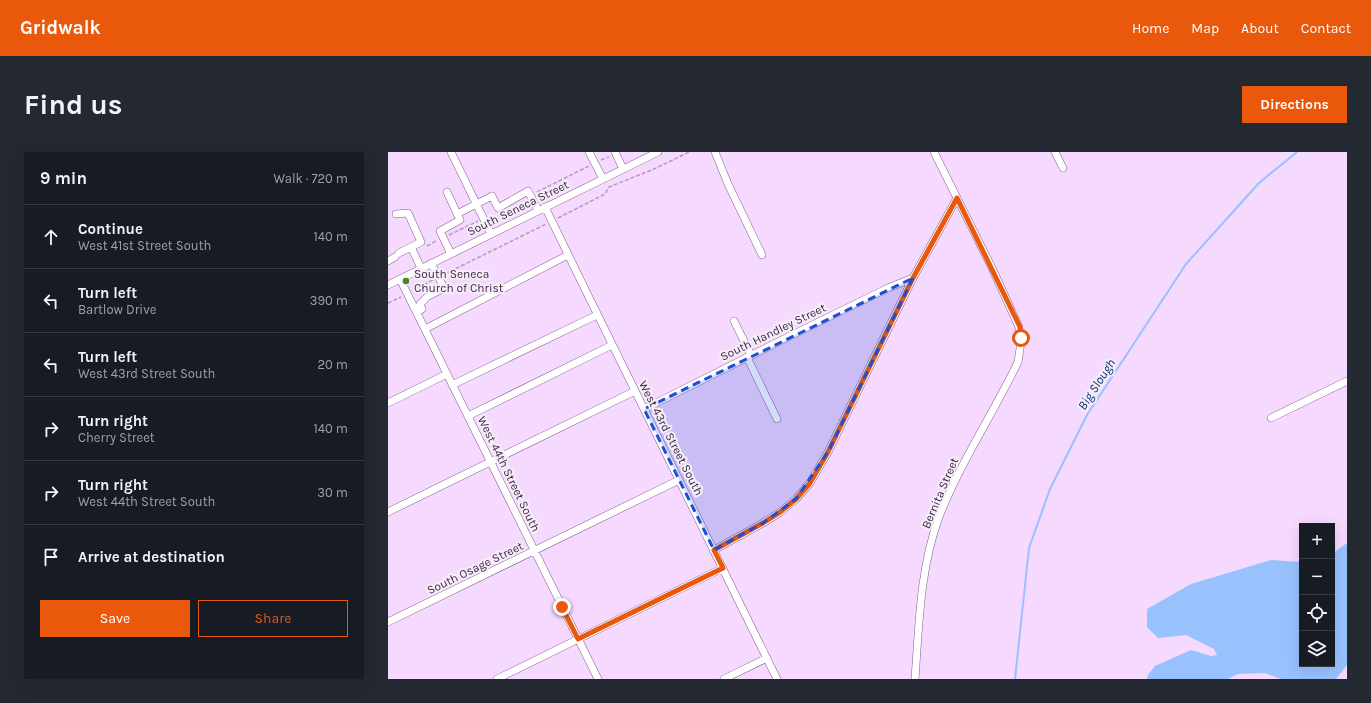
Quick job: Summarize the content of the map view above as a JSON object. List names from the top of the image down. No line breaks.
{"streets":{"street":["South Seneca Street","South Handley Street","West 43rd Street South","West 44th Street South","Bernita Street","South Osage Street"]},"crossings":[["South Seneca Street","West 43rd Street South"],["South Seneca Street","West 44th Street South"],["South Handley Street","West 43rd Street South"],["West 43rd Street South","South Osage Street"],["West 44th Street South","South Osage Street"]],"water":["Big Slough"],"places":["South Seneca Church of Christ"],"page":{"header":"Gridwalk","nav":["Home","Map","About","Contact"],"buttons":["Directions",["Save","Share"]],"title":"Find us","heading":["9 min","Walk · 720 m"],"list":[["Continue","West 41st Street South","140 m"],["Turn left","Bartlow Drive","390 m"],["Turn left","West 43rd Street South","20 m"],["Turn right","Cherry Street","140 m"],["Turn right","West 44th Street South","30 m"],"Arrive at destination"],"map_buttons":["+","−"]}}
